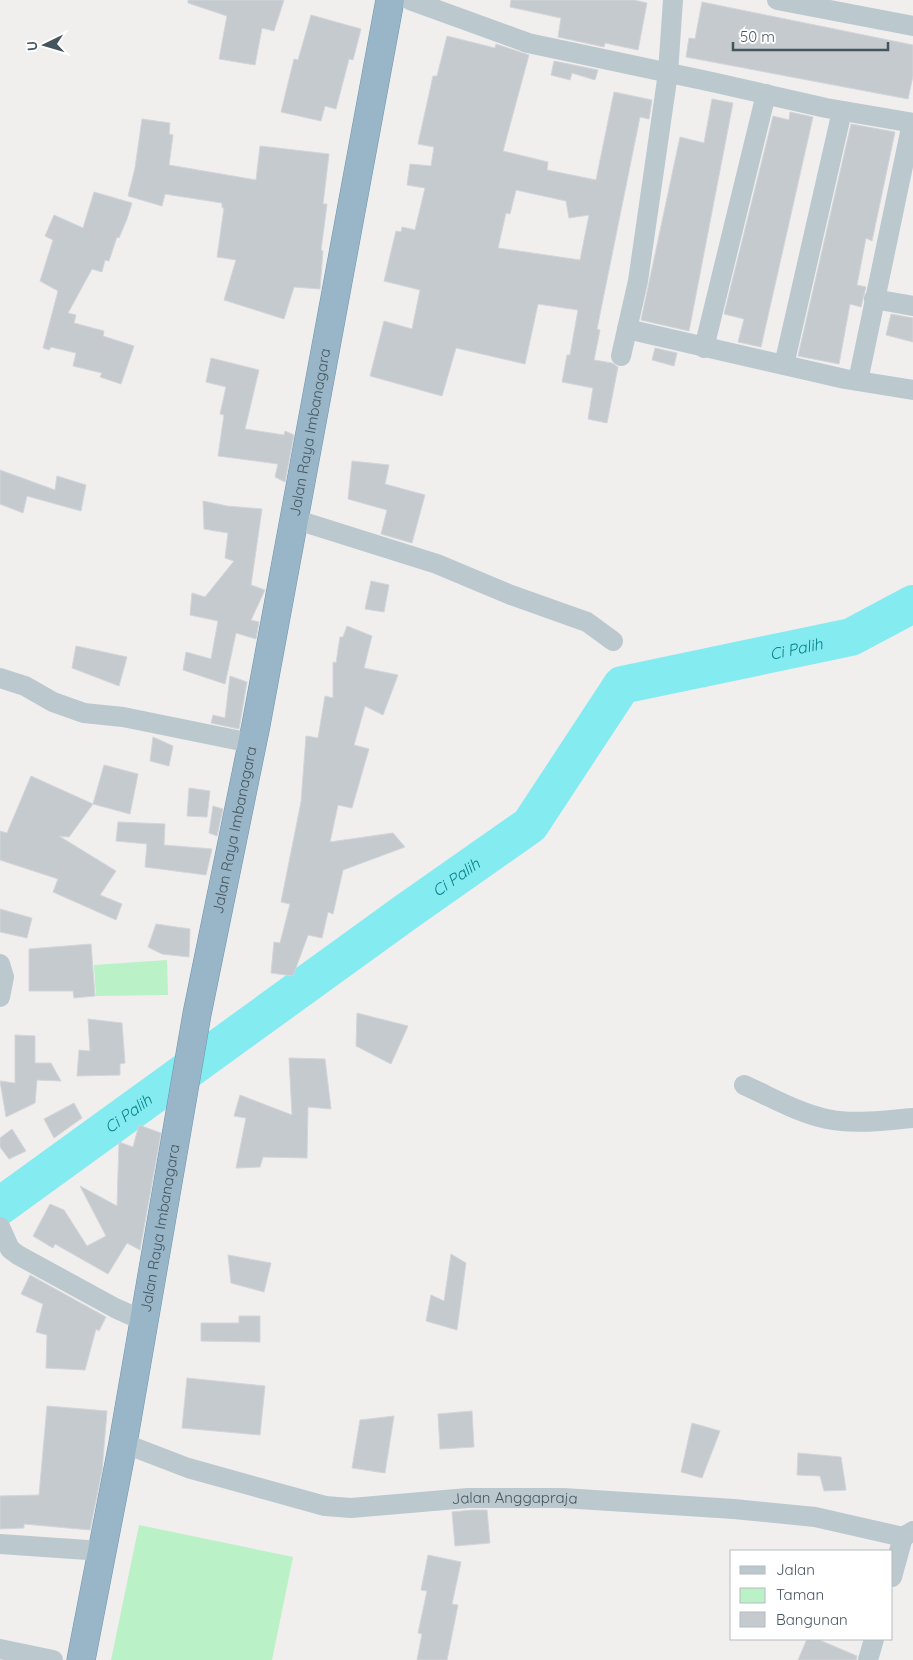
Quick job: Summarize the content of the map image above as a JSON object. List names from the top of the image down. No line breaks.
{"streets":{"highway":["Jalan Raya Imbanagara"],"street":["Jalan Anggapraja"]},"crossings":[["Jalan Raya Imbanagara","Jalan Anggapraja"]],"water":["Ci Palih"],"legend":["Jalan","Taman","Bangunan"],"scale_bar":"50 m","north":"left"}
